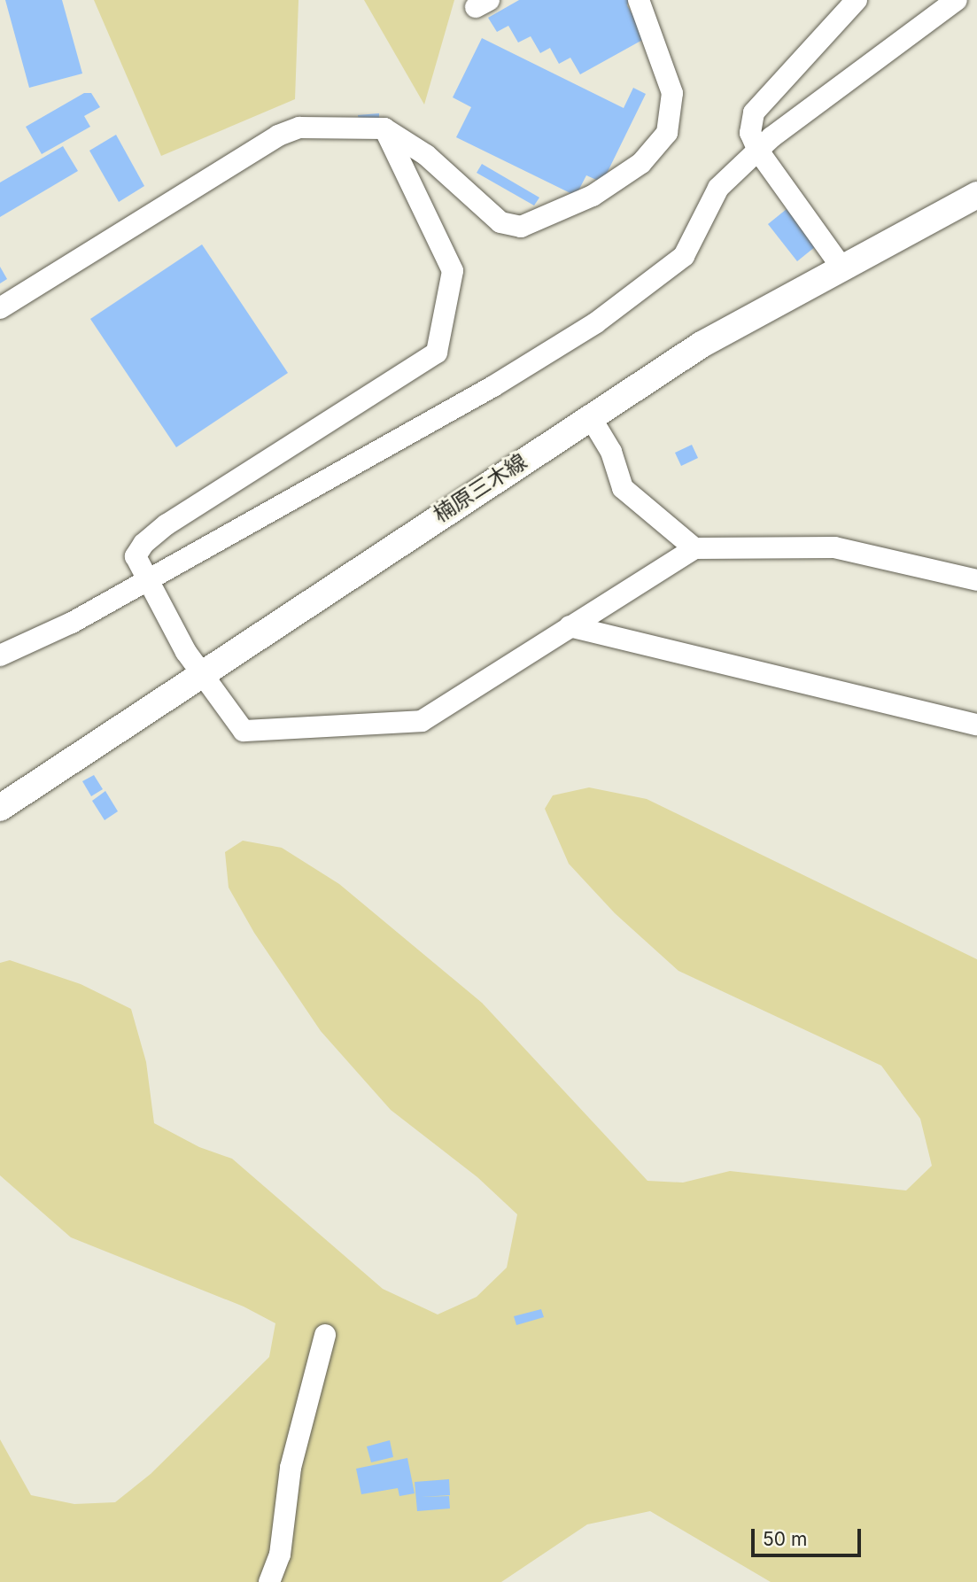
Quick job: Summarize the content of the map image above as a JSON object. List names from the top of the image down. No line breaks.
{"streets":{"main road":["楠原三木線"]},"scale_bar":"50 m"}
